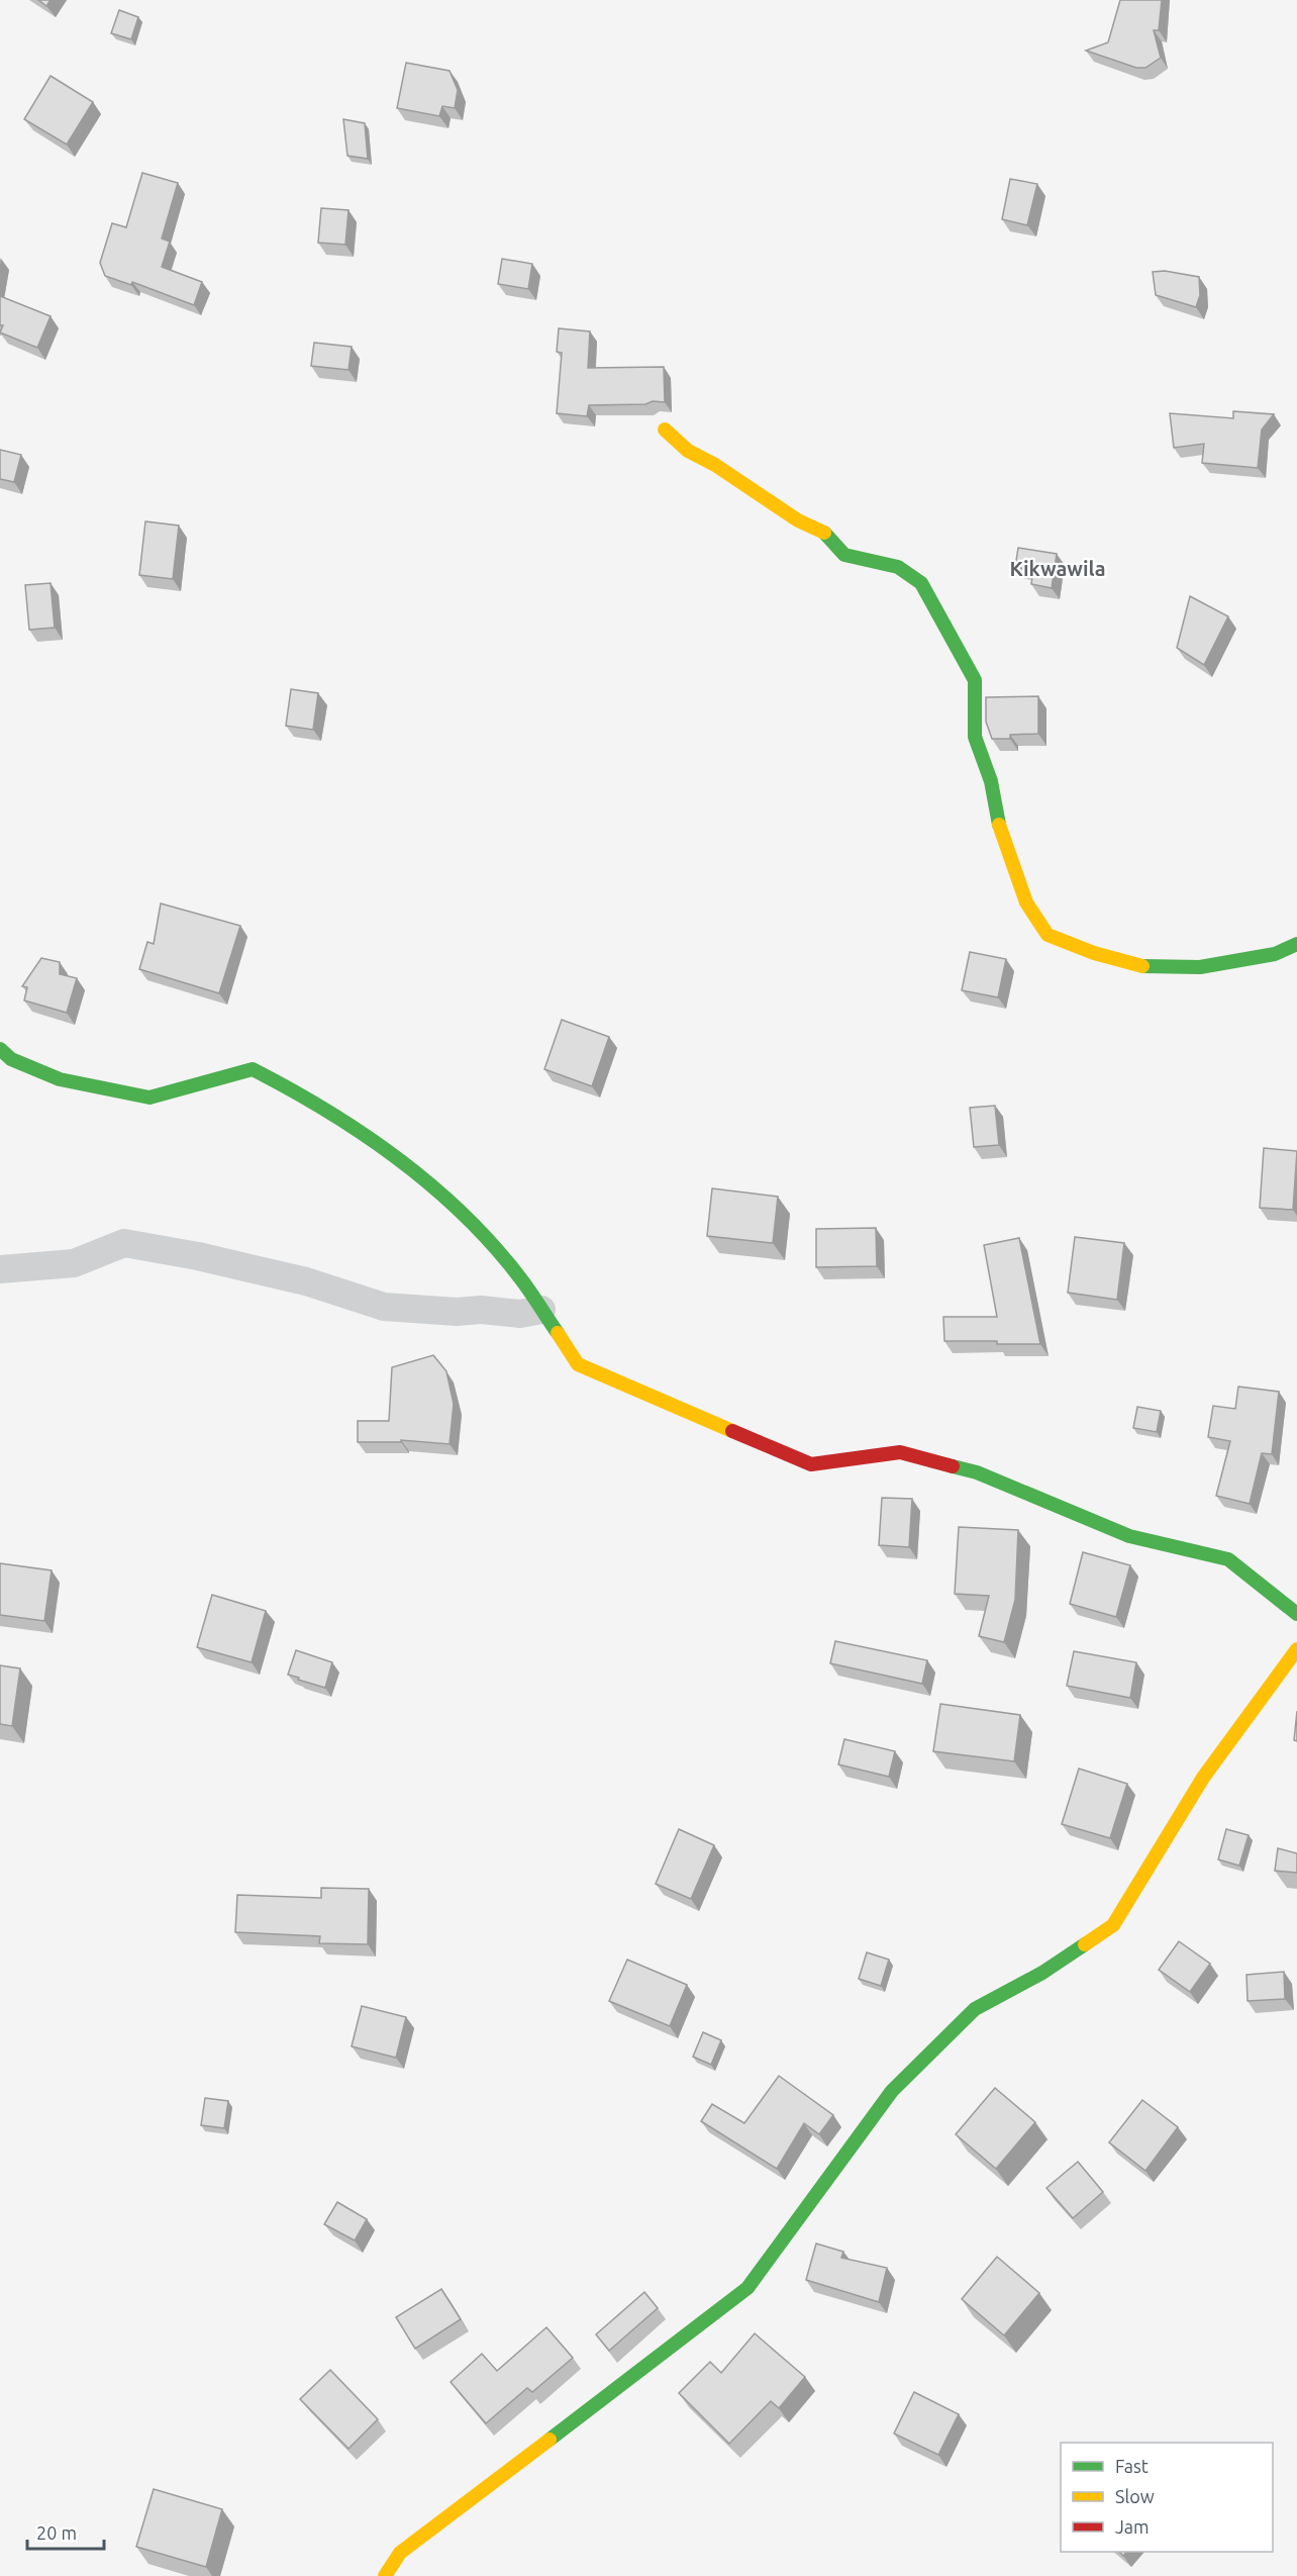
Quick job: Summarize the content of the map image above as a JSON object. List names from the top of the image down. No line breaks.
{"districts":["Kikwawila"],"legend":["Fast","Slow","Jam"],"scale_bar":"20 m"}
